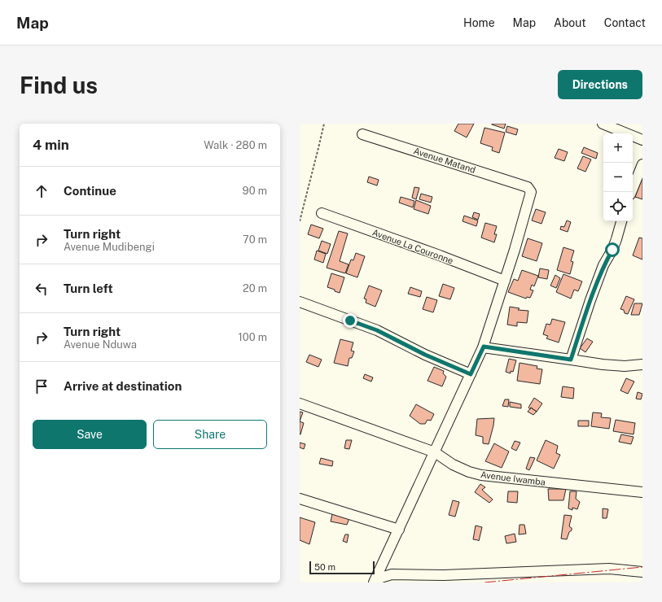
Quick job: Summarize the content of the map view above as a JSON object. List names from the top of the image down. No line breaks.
{"streets":{"street":["Avenue Matand","Avenue La Couronne","Avenue Iwamba"]},"crossings":[["Avenue Matand","Avenue La Couronne"]],"scale_bar":"50 m","page":{"header":"Map","nav":["Home","Map","About","Contact"],"buttons":["Directions",["Save","Share"]],"title":"Find us","heading":["4 min","Walk · 280 m"],"map_buttons":["+","−"],"list":[["Continue","90 m"],["Turn right","Avenue Mudibengi","70 m"],["Turn left","20 m"],["Turn right","Avenue Nduwa","100 m"],"Arrive at destination"],"scale":"50 m"}}
